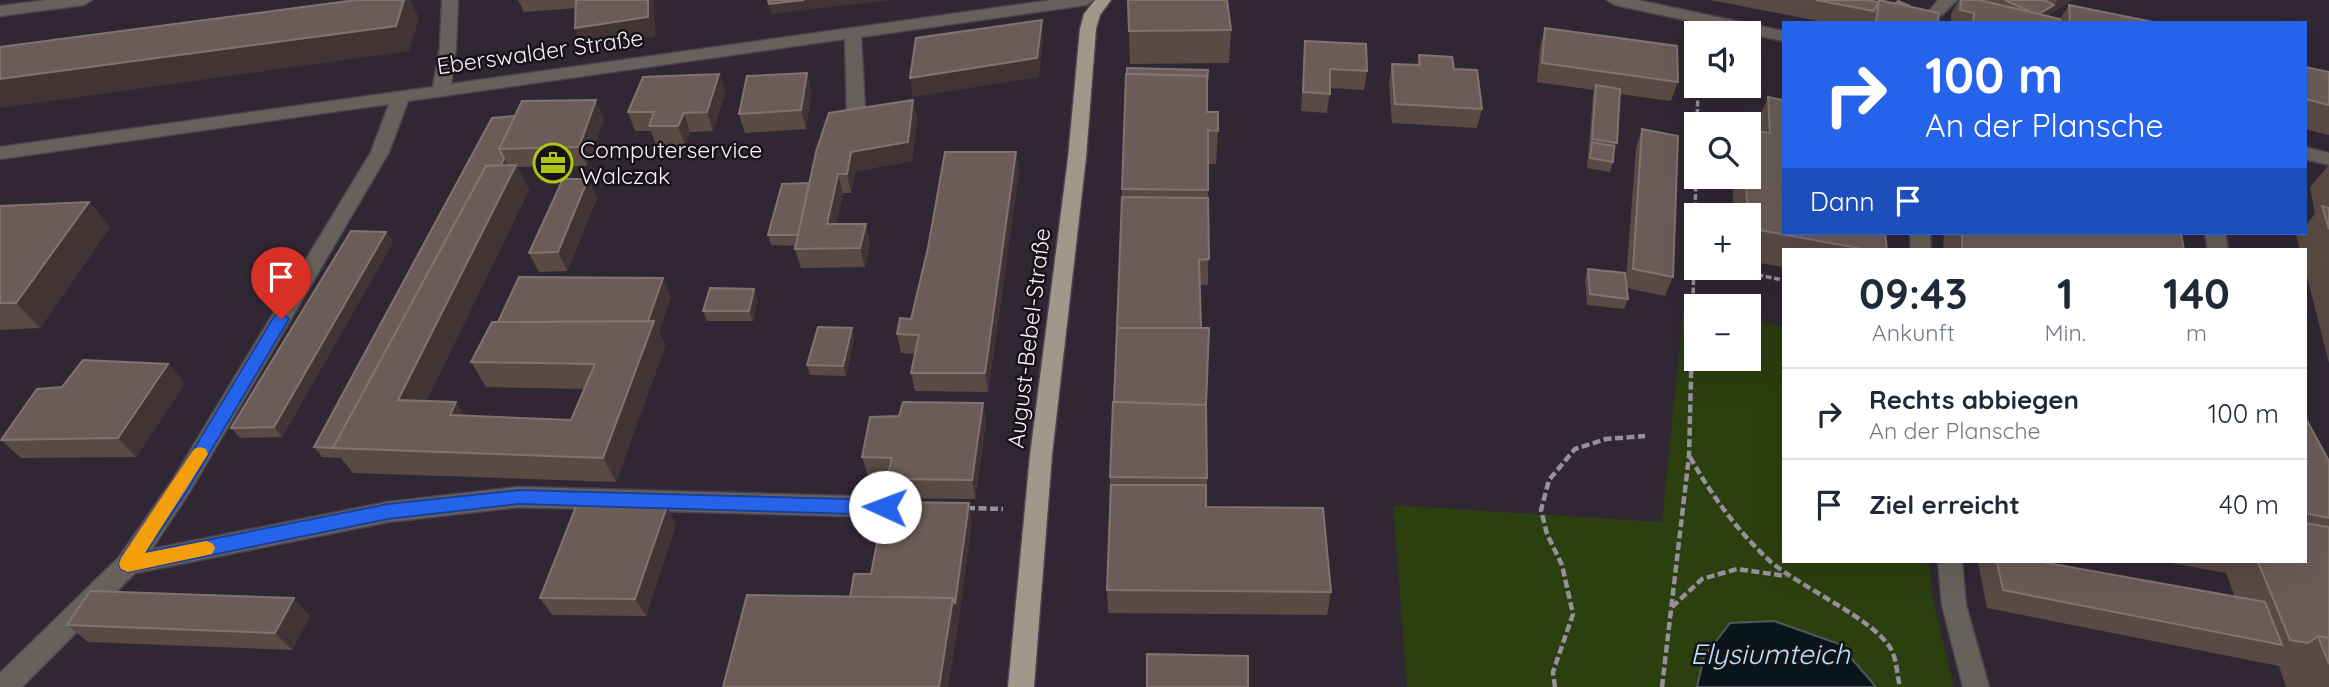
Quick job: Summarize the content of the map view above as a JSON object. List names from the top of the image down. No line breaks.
{"streets":{"main road":["August-Bebel-Straße"],"street":["Eberswalder Straße"]},"water":["Elysiumteich"],"places":{"office":["Computerservice Walczak"]},"page":{"map_buttons":["+","−"],"turn":["100 m","An der Plansche"],"then":"Dann","eta":["09:43","Ankunft","1","Min.","140","m"],"list":[{"name":"Rechts abbiegen","note":"An der Plansche","value":"100 m"},{"name":"Ziel erreicht","value":"40 m"}]}}
